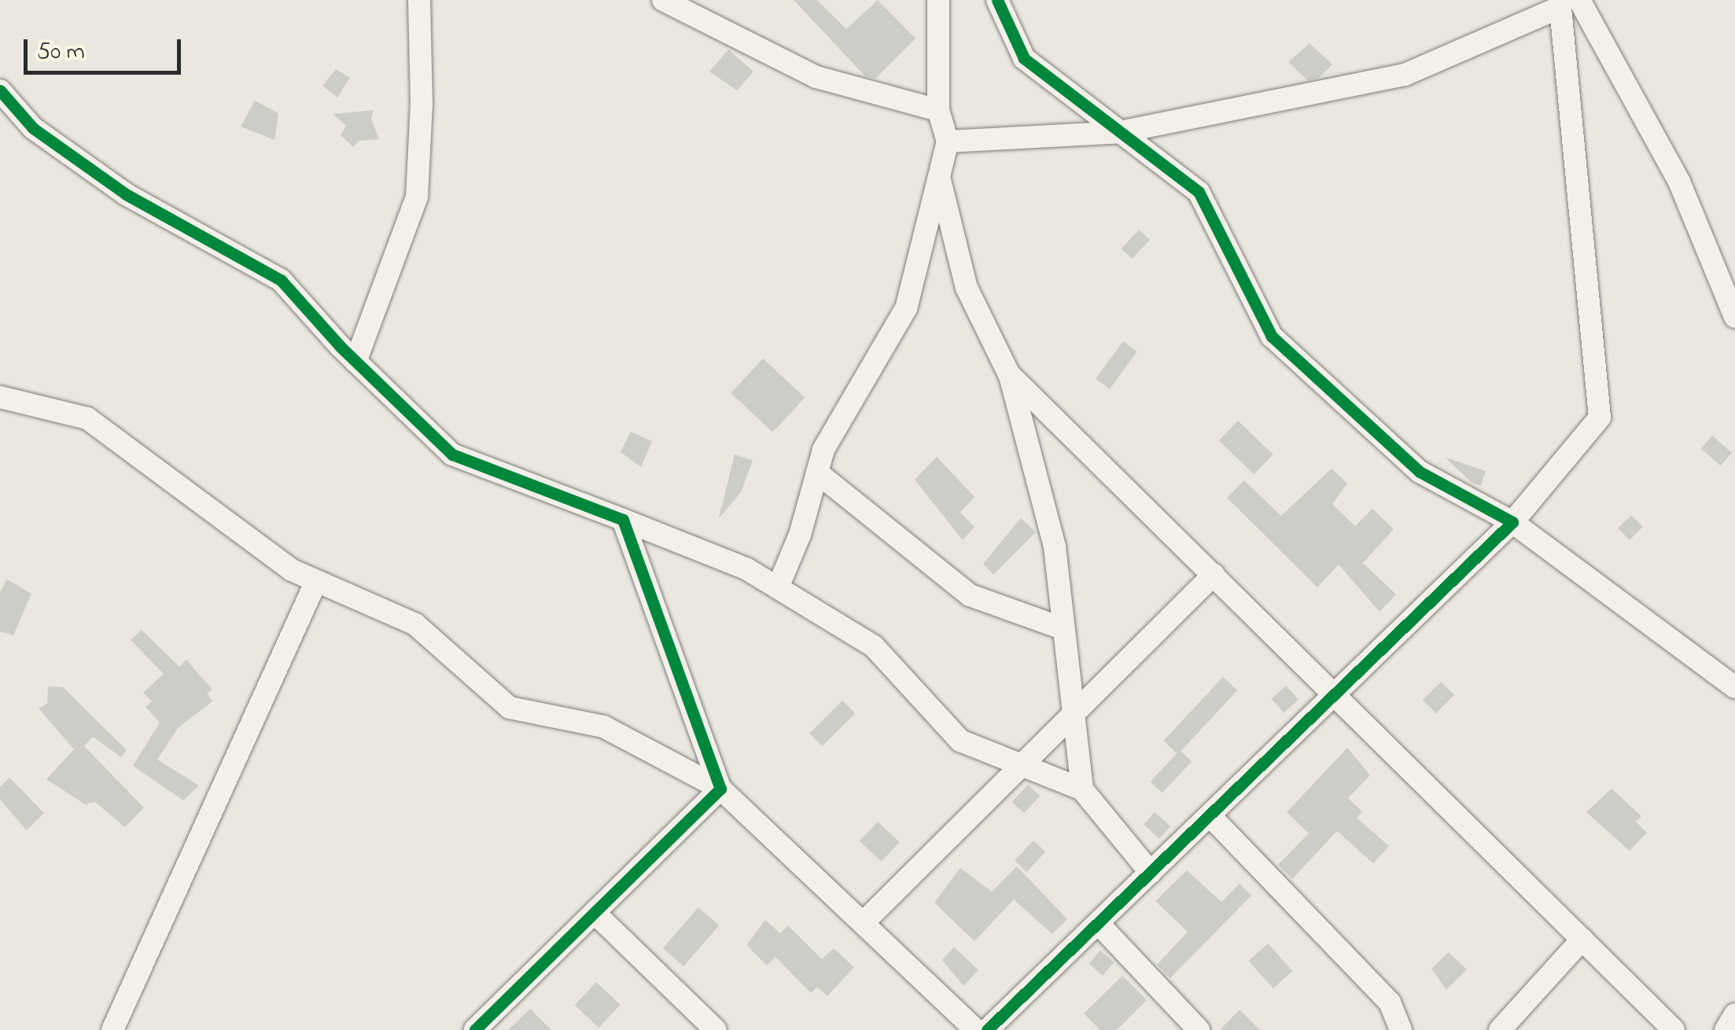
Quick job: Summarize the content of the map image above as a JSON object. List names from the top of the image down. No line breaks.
{"scale_bar":"50 m"}
